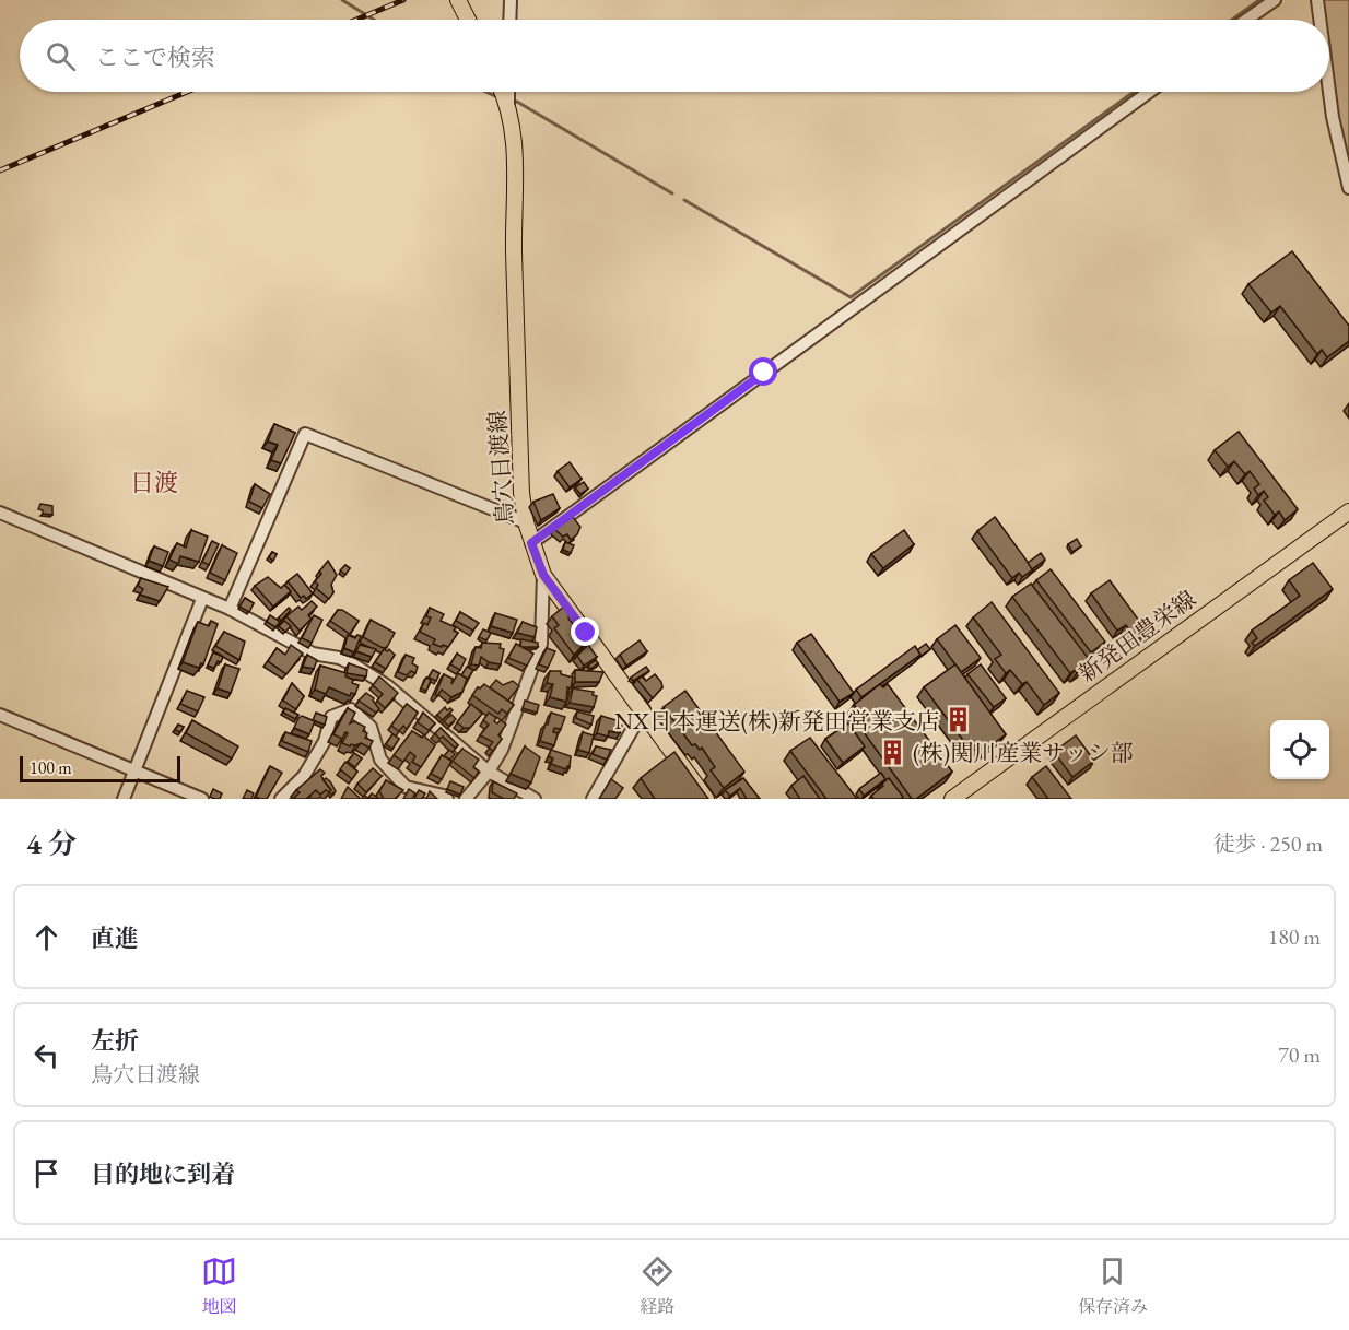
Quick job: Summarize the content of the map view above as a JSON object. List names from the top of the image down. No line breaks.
{"streets":{"main road":["鳥穴日渡線","新発田豊栄線"]},"districts":["日渡"],"places":{"building":["NX日本運送(株)新発田営業支店","(株)関川産業サッシ部"]},"scale_bar":"100 m","page":{"search":"ここで検索","scale":"100 m","heading":["4 分","徒歩 · 250 m"],"list":[["直進","180 m"],["左折","鳥穴日渡線","70 m"],"目的地に到着"],"nav":["地図","経路","保存済み"]}}
